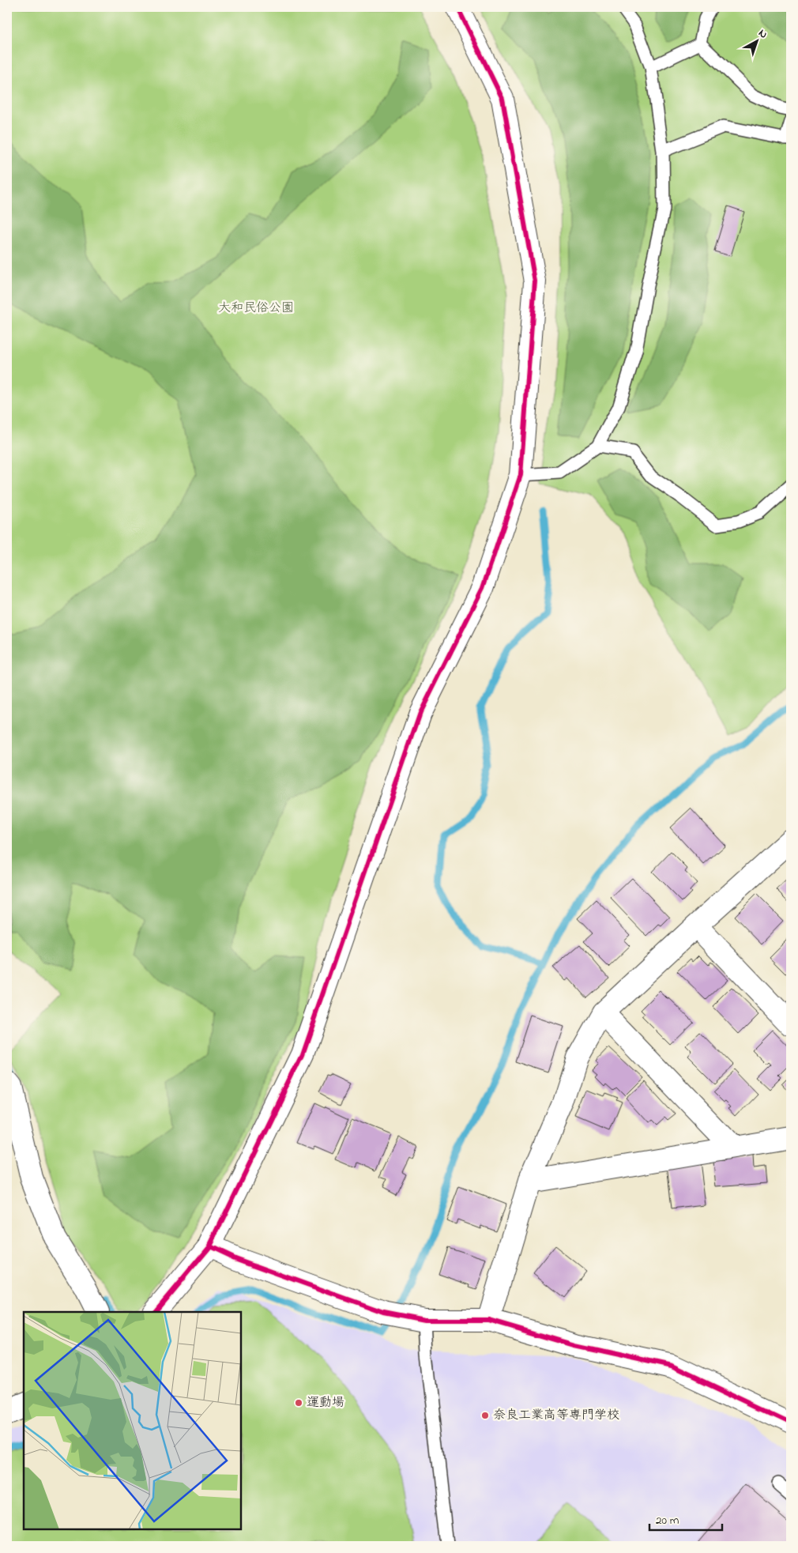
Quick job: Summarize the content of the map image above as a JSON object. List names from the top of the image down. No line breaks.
{"parks":["大和民俗公園"],"places":["運動場","奈良工業高等専門学校"],"scale_bar":"20 m","north":"top right"}
